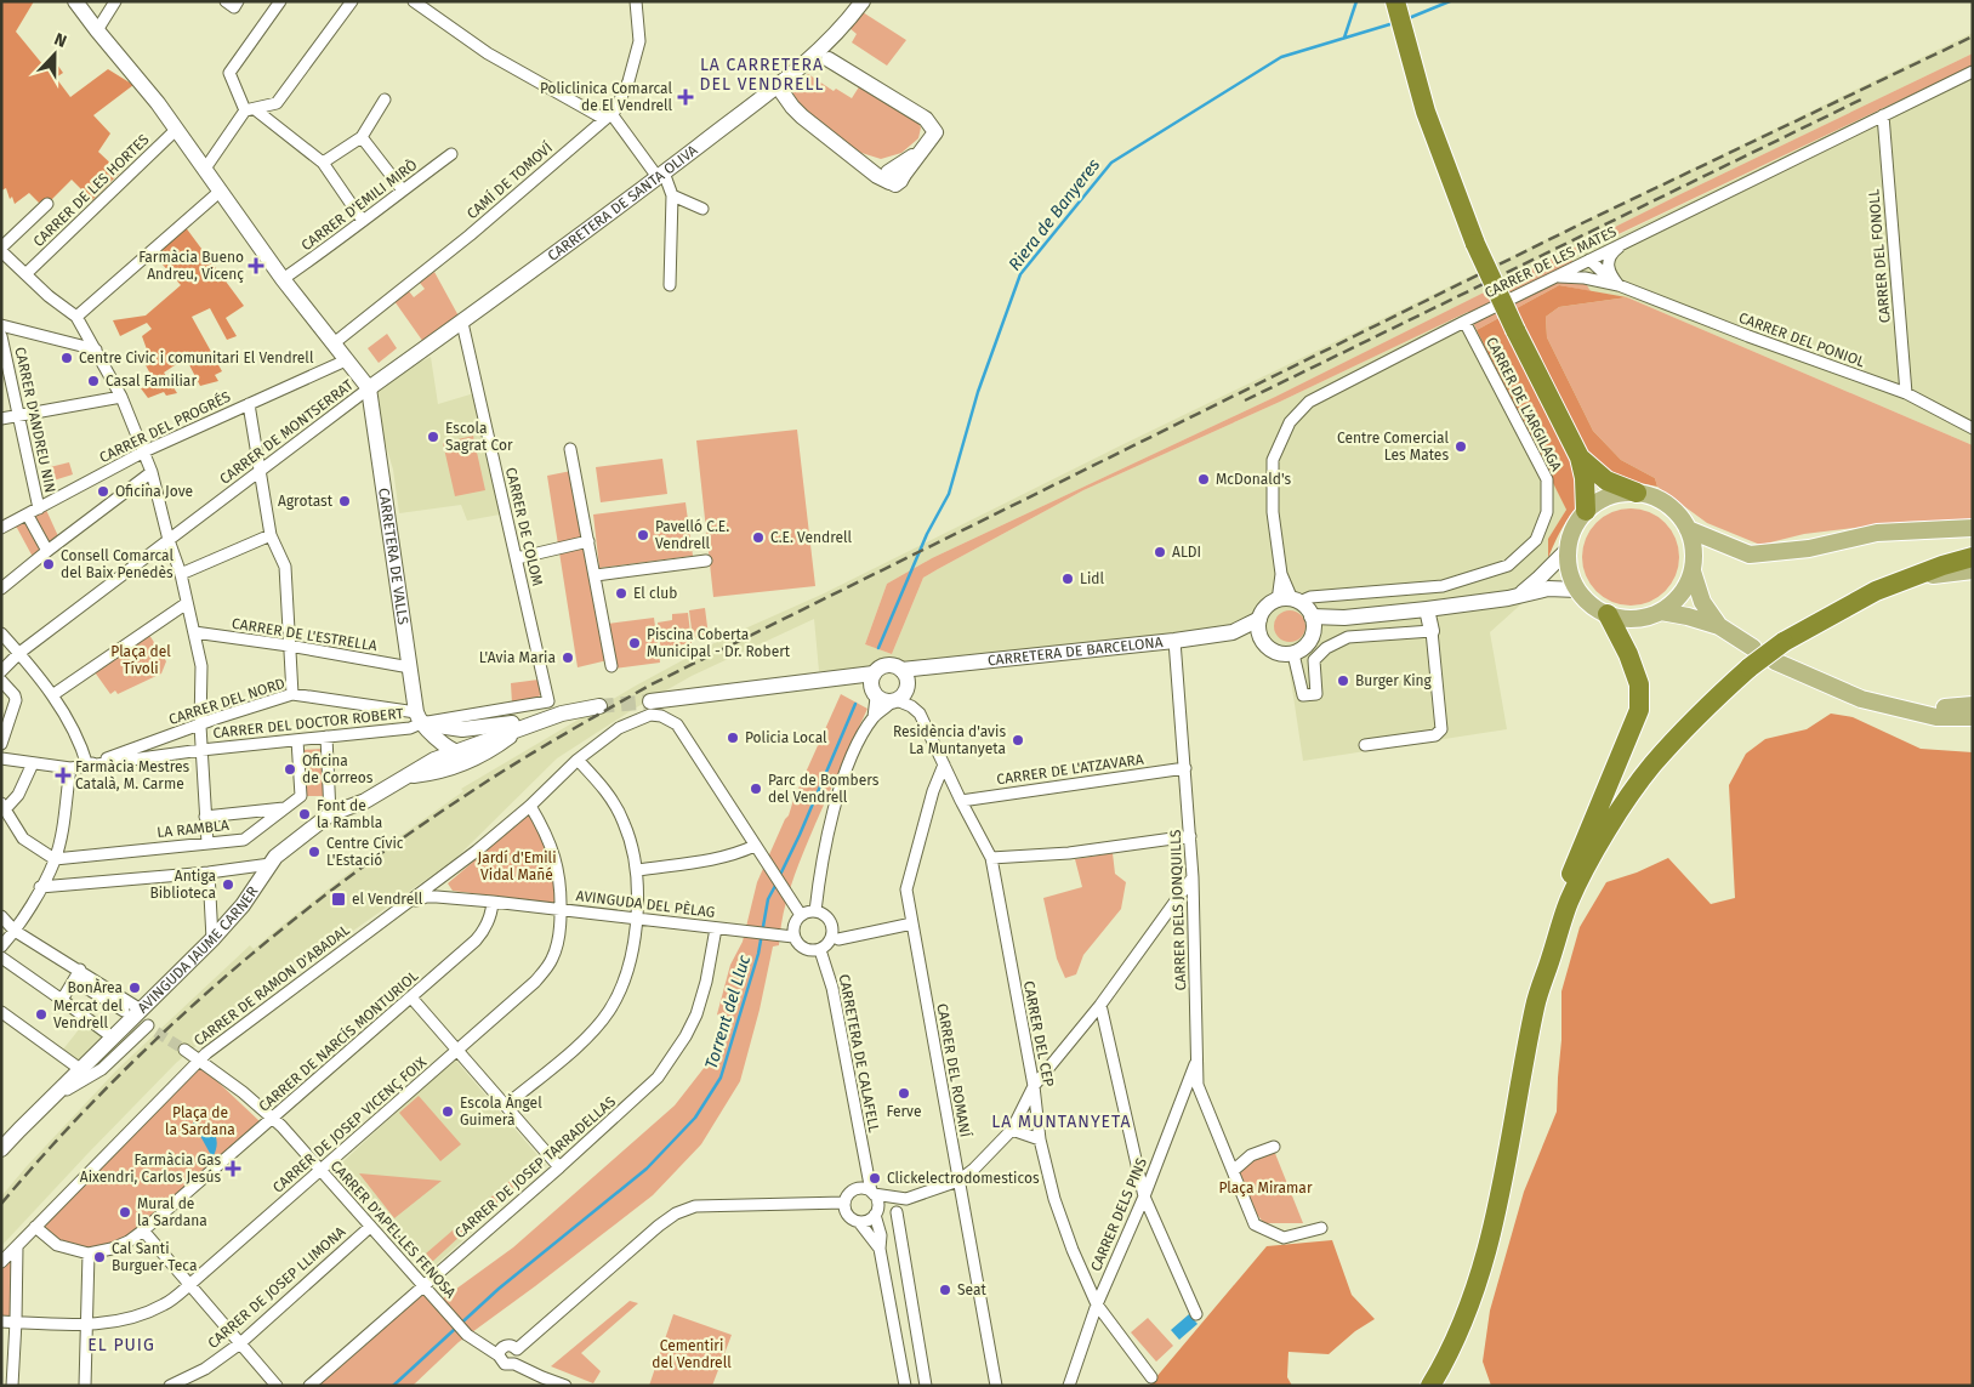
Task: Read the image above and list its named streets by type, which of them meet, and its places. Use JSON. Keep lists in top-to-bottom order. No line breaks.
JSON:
{"streets":{"street":["CAMÍ DE TOMOVÍ","CARRER DE LES HORTES","CARRETERA DE SANTA OLIVA","CARRER D'EMILI MIRÒ","CARRER DEL FONOLL","CARRER DE LES MATES","CARRER DEL PONIOL","CARRER DE L'ARGILAGA","CARRER D'ANDREU NIN","CARRER DEL PROGRÉS","CARRER DE MONTSERRAT","CARRER DE COLOM","CARRETERA DE VALLS","CARRER DE L'ESTRELLA","CARRETERA DE BARCELONA","CARRER DEL NORD","CARRER DEL DOCTOR ROBERT","CARRER DE L'ATZAVARA","LA RAMBLA","AVINGUDA DEL PÈLAG","CARRER DELS JONQUILLS","AVINGUDA JAUME CARNER","CARRER DE RAMON D'ABADAL","CARRER DEL CEP","CARRER DE NARCÍS MONTURIOL","CARRETERA DE CALAFELL","CARRER DEL ROMANÍ","CARRER DE JOSEP VICENÇ FOIX","CARRER DE JOSEP TARRADELLAS","CARRER DELS PINS","CARRER D'APEL·LES FENOSA","CARRER DE JOSEP LLIMONA"]},"crossings":[["CARRETERA DE SANTA OLIVA","CARRER DE MONTSERRAT"],["CARRETERA DE SANTA OLIVA","CARRER DE COLOM"],["CARRETERA DE SANTA OLIVA","CARRETERA DE VALLS"],["CARRER DEL FONOLL","CARRER DE LES MATES"],["CARRER DEL FONOLL","CARRER DEL PONIOL"],["CARRER DE LES MATES","CARRER DEL PONIOL"],["CARRER DE LES MATES","CARRER DE L'ARGILAGA"],["CARRER DE LES MATES","CARRETERA DE BARCELONA"],["CARRER DE L'ARGILAGA","CARRETERA DE BARCELONA"],["CARRER D'ANDREU NIN","CARRER DEL PROGRÉS"],["CARRER DE MONTSERRAT","CARRETERA DE VALLS"],["CARRER DE COLOM","CARRER DEL DOCTOR ROBERT"],["CARRETERA DE VALLS","CARRER DE L'ESTRELLA"],["CARRETERA DE VALLS","CARRER DEL NORD"],["CARRETERA DE VALLS","CARRER DEL DOCTOR ROBERT"],["CARRETERA DE BARCELONA","CARRER DELS JONQUILLS"],["CARRETERA DE BARCELONA","CARRER DEL CEP"],["CARRER DEL NORD","CARRER DEL DOCTOR ROBERT"],["CARRER DEL DOCTOR ROBERT","LA RAMBLA"],["CARRER DE L'ATZAVARA","CARRER DELS JONQUILLS"],["CARRER DE L'ATZAVARA","CARRER DEL CEP"],["AVINGUDA DEL PÈLAG","CARRER DE RAMON D'ABADAL"],["AVINGUDA DEL PÈLAG","CARRER DE NARCÍS MONTURIOL"],["AVINGUDA DEL PÈLAG","CARRETERA DE CALAFELL"],["AVINGUDA DEL PÈLAG","CARRER DE JOSEP VICENÇ FOIX"],["AVINGUDA DEL PÈLAG","CARRER DE JOSEP TARRADELLAS"],["CARRER DELS JONQUILLS","CARRER DELS PINS"],["CARRER DE RAMON D'ABADAL","CARRER DE NARCÍS MONTURIOL"],["CARRER DE RAMON D'ABADAL","CARRER DE JOSEP VICENÇ FOIX"],["CARRER DE RAMON D'ABADAL","CARRER D'APEL·LES FENOSA"],["CARRER DEL CEP","CARRER DEL ROMANÍ"],["CARRER DEL CEP","CARRER DELS PINS"],["CARRER DE NARCÍS MONTURIOL","CARRER D'APEL·LES FENOSA"],["CARRER DE JOSEP VICENÇ FOIX","CARRER D'APEL·LES FENOSA"],["CARRER DE JOSEP TARRADELLAS","CARRER D'APEL·LES FENOSA"],["CARRER D'APEL·LES FENOSA","CARRER DE JOSEP LLIMONA"]],"districts":["LA CARRETERA DEL VENDRELL","LA MUNTANYETA","EL PUIG"],"water":["Riera de Banyeres","Torrent del Lluc"],"parks":["Plaça del Tívoli","Jardí d'Emili Vidal Mañé","Plaça de la Sardana","Plaça Miramar","Cementiri del Vendrell"],"places":{"health":["Policlinica Comarcal de El Vendrell","Farmàcia Bueno Andreu, Vicenç","Farmàcia Mestres Català, M. Carme","Farmàcia Gas Aixendri, Carlos Jesús"],"other":["Centre Civic i comunitari El Vendrell","Casal Familiar","Escola Sagrat Cor","Centre Comercial Les Mates","McDonald's","Oficina Jove","Agrotast","Pavelló C.E. Vendrell","C.E. Vendrell","ALDI","Consell Comarcal del Baix Penedès","Lidl","El club","Piscina Coberta Municipal - Dr. Robert","L'Avia Maria","Burger King","Policia Local","Residència d'avis La Muntanyeta","Oficina de Correos","Parc de Bombers del Vendrell","Font de la Rambla","Centre Cívic L'Estació","Antiga Biblioteca","BonÀrea","Mercat del Vendrell","Ferve","Escola Àngel Guimerà","Clickelectrodomesticos","Mural de la Sardana","Cal Santi Burguer Teca","Seat"],"transit":["el Vendrell"]},"north":"top"}
